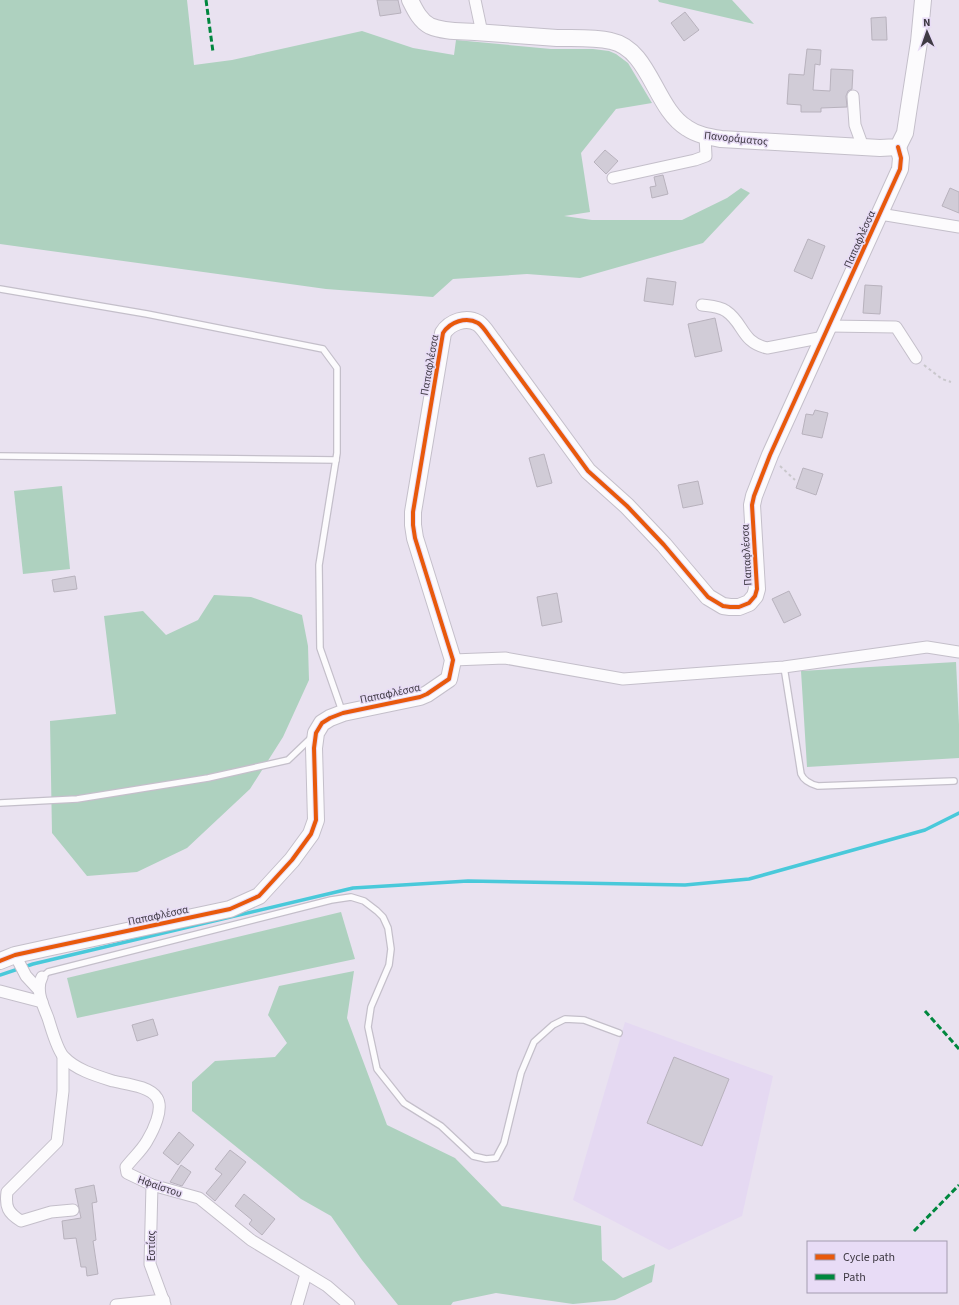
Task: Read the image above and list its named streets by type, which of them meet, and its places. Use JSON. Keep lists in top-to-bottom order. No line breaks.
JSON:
{"streets":{"street":["Πανοράματος","Παπαφλέσσα","Ηφαίστου","Εστίας"]},"crossings":[["Πανοράματος","Παπαφλέσσα"],["Ηφαίστου","Εστίας"]],"legend":["Cycle path","Path"],"north":"top"}
